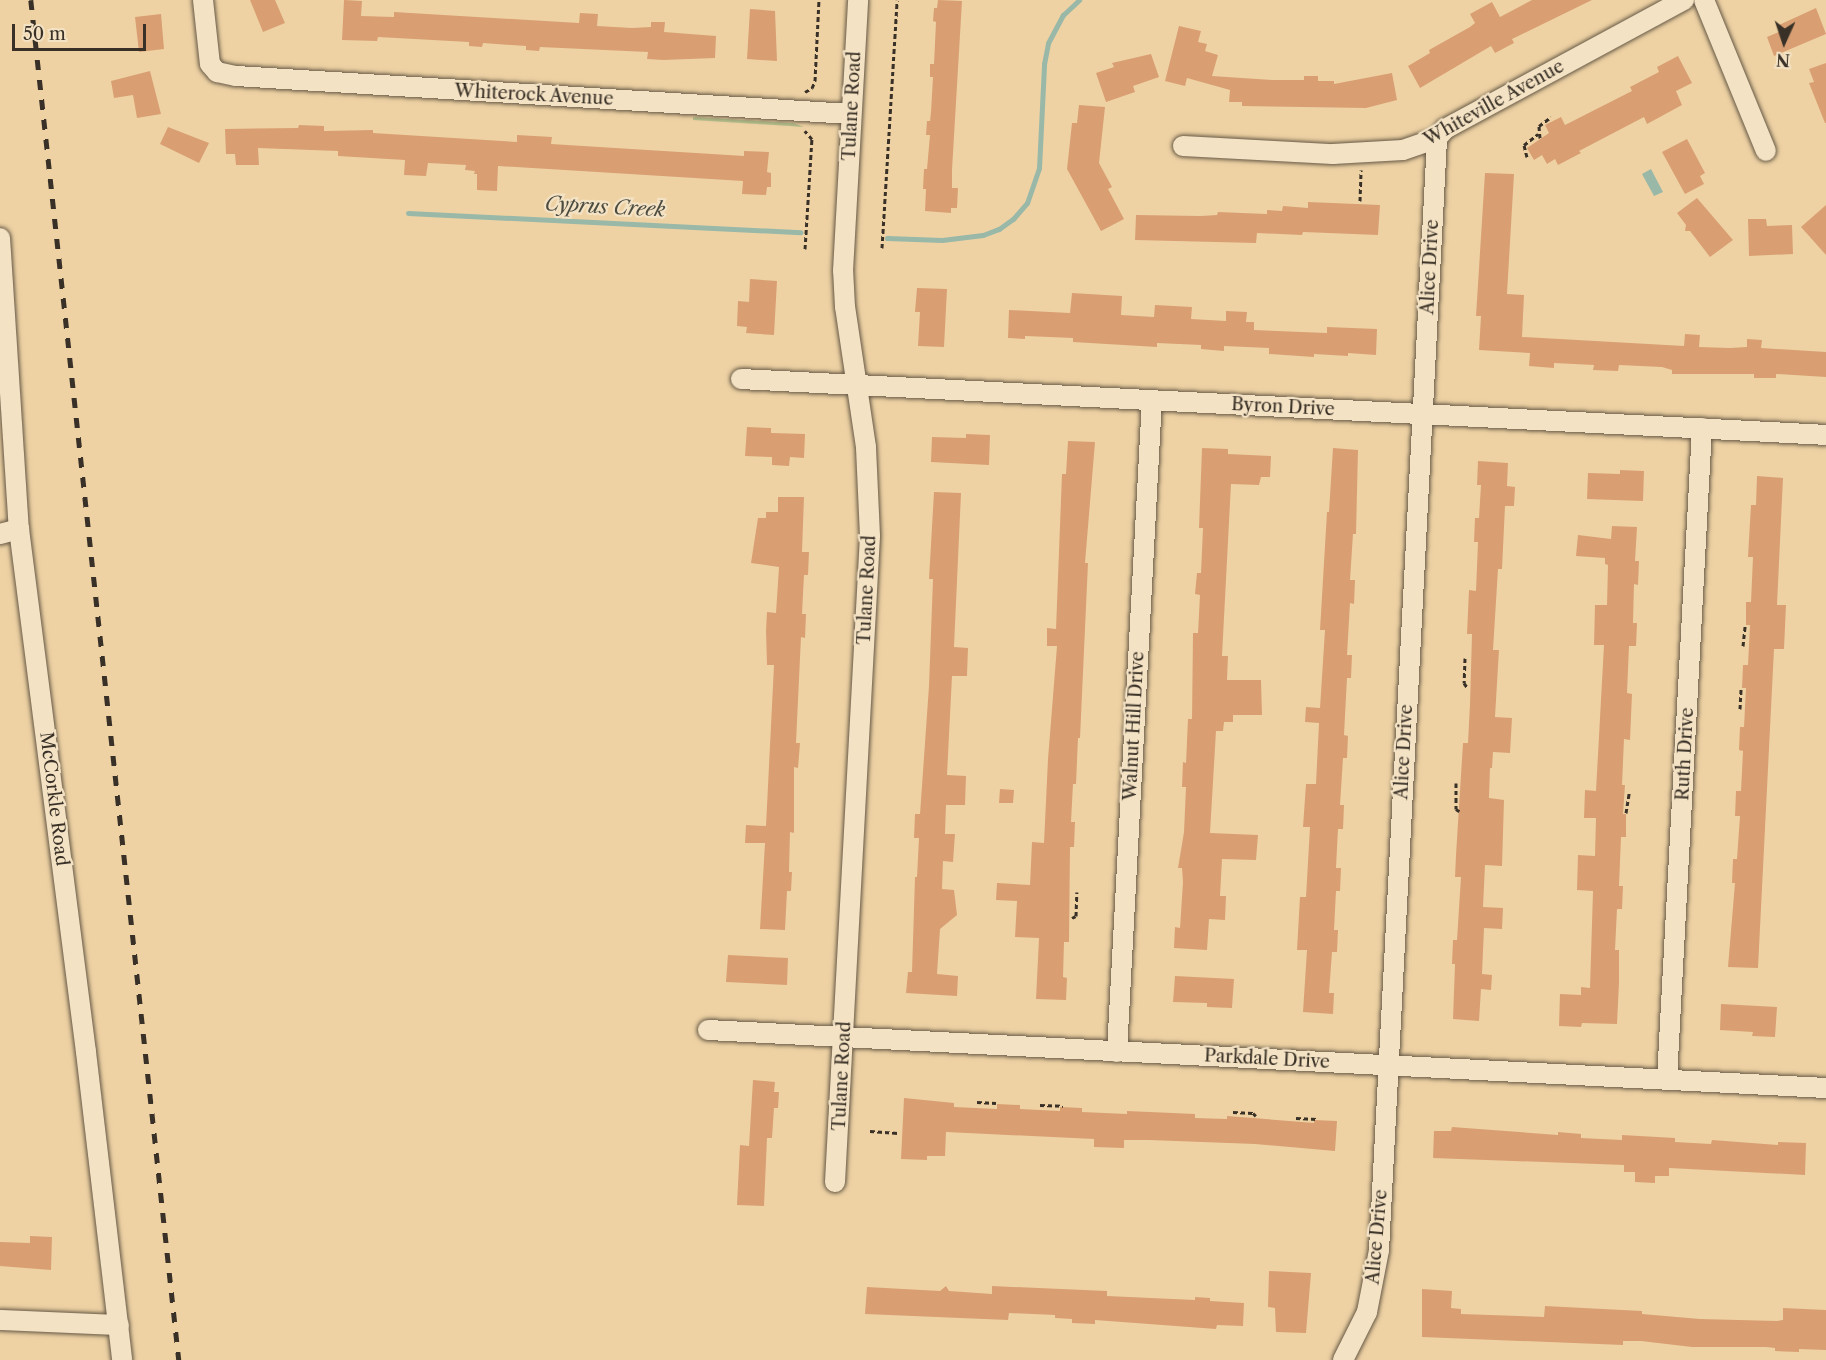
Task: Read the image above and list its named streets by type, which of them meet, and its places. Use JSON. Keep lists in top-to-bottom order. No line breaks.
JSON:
{"streets":{"street":["Whiterock Avenue","Whiteville Avenue","Tulane Road","Alice Drive","Byron Drive","Walnut Hill Drive","Ruth Drive","McCorkle Road","Parkdale Drive"]},"crossings":[["Whiterock Avenue","Tulane Road"],["Whiteville Avenue","Alice Drive"],["Tulane Road","Byron Drive"],["Tulane Road","Parkdale Drive"],["Alice Drive","Byron Drive"],["Alice Drive","Parkdale Drive"],["Byron Drive","Walnut Hill Drive"],["Byron Drive","Ruth Drive"],["Walnut Hill Drive","Parkdale Drive"],["Ruth Drive","Parkdale Drive"]],"water":["Cyprus Creek"],"scale_bar":"50 m","north":"bottom"}
